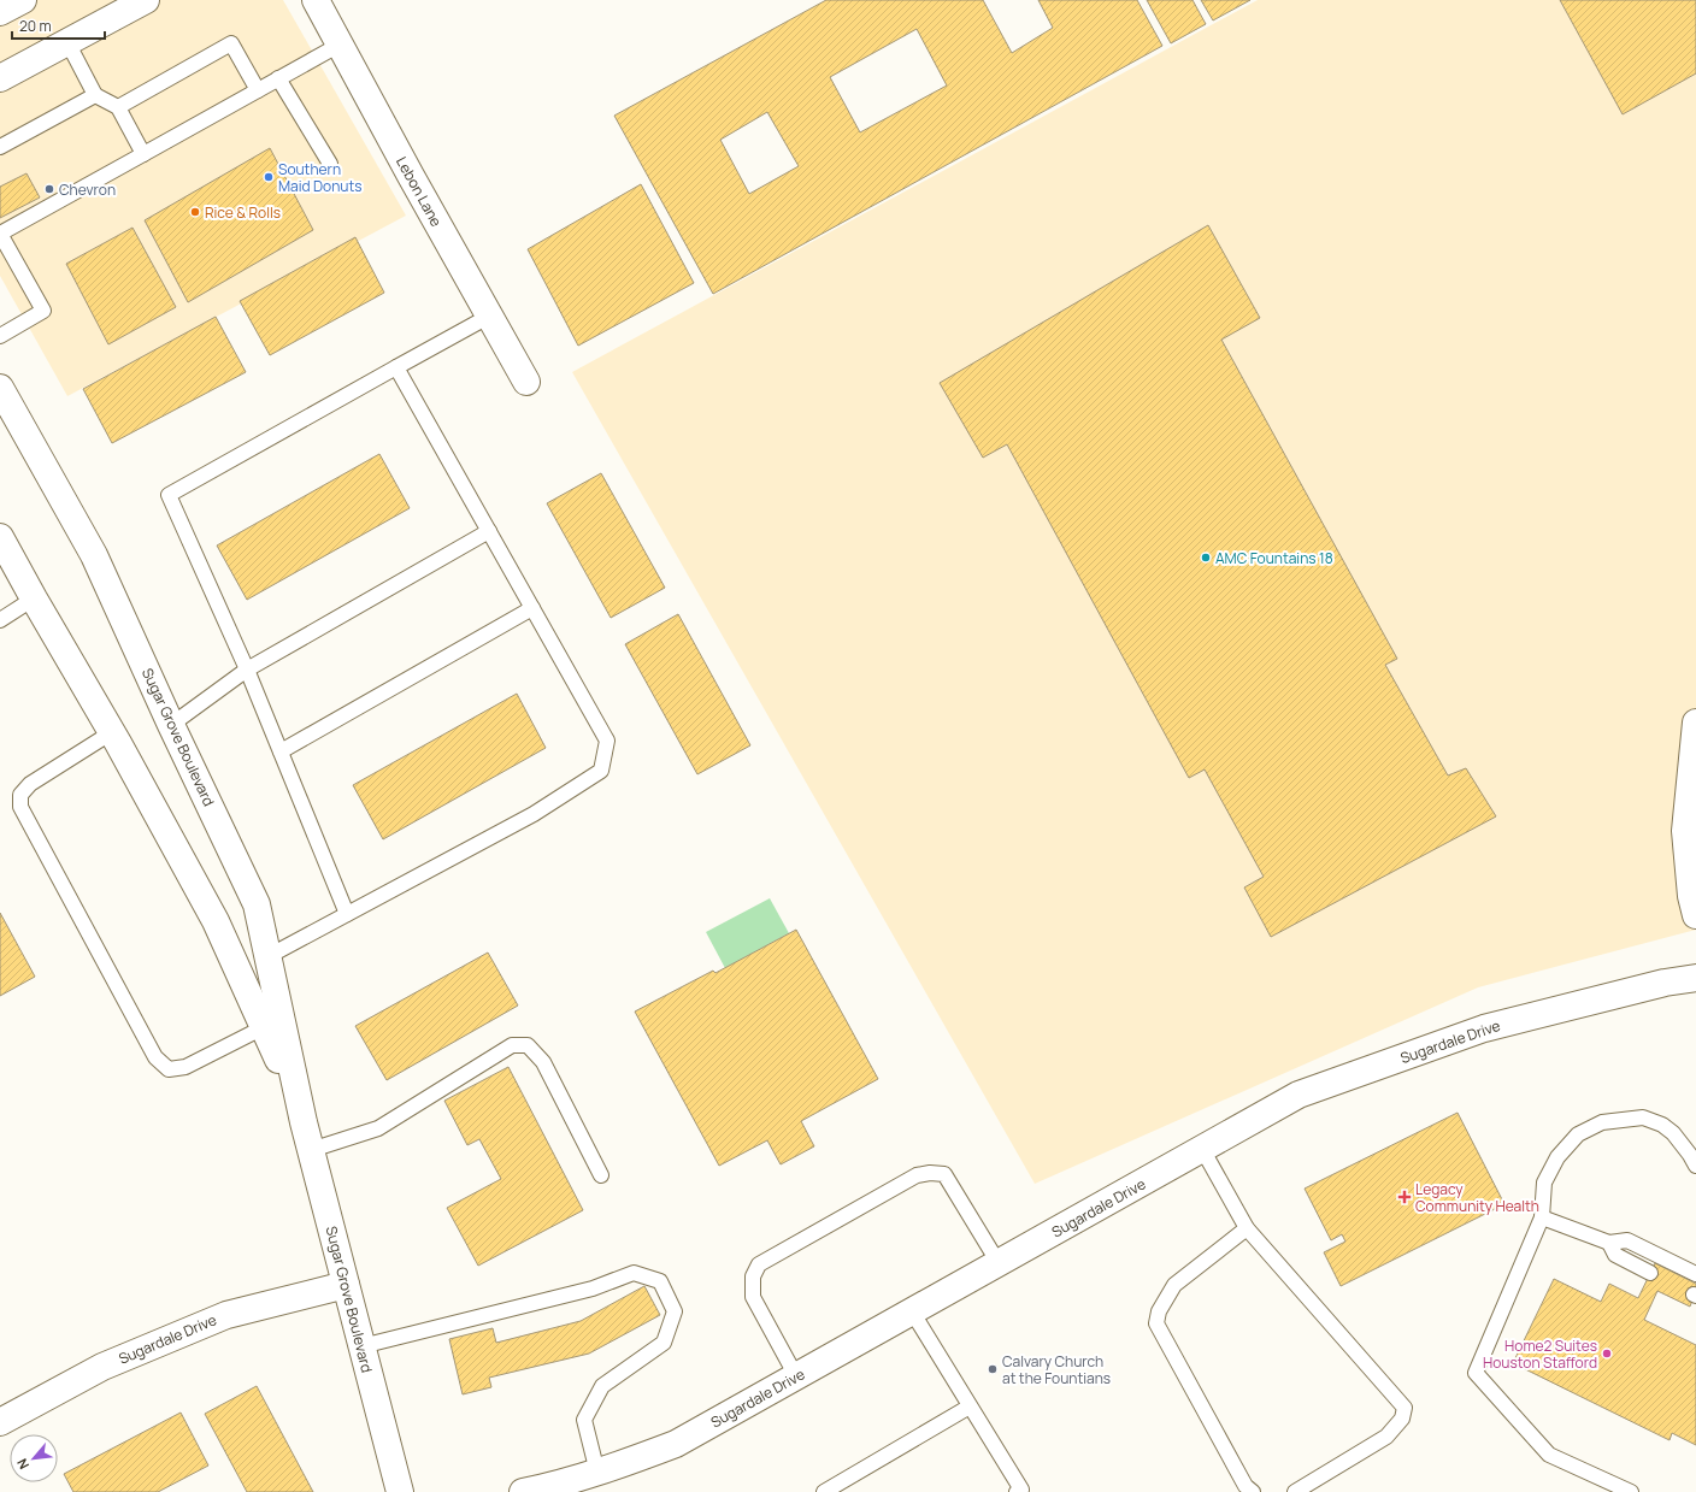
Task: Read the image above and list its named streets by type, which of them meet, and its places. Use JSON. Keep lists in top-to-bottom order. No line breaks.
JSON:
{"streets":{"street":["Lebon Lane","Sugar Grove Boulevard","Sugardale Drive"]},"crossings":[["Sugar Grove Boulevard","Sugardale Drive"]],"places":{"other":["Southern Maid Donuts","Chevron","Rice & Rolls","AMC Fountains 18","Home2 Suites Houston Stafford","Calvary Church at the Fountians"],"health":["Legacy Community Health"]},"scale_bar":"20 m","north":"bottom left"}
